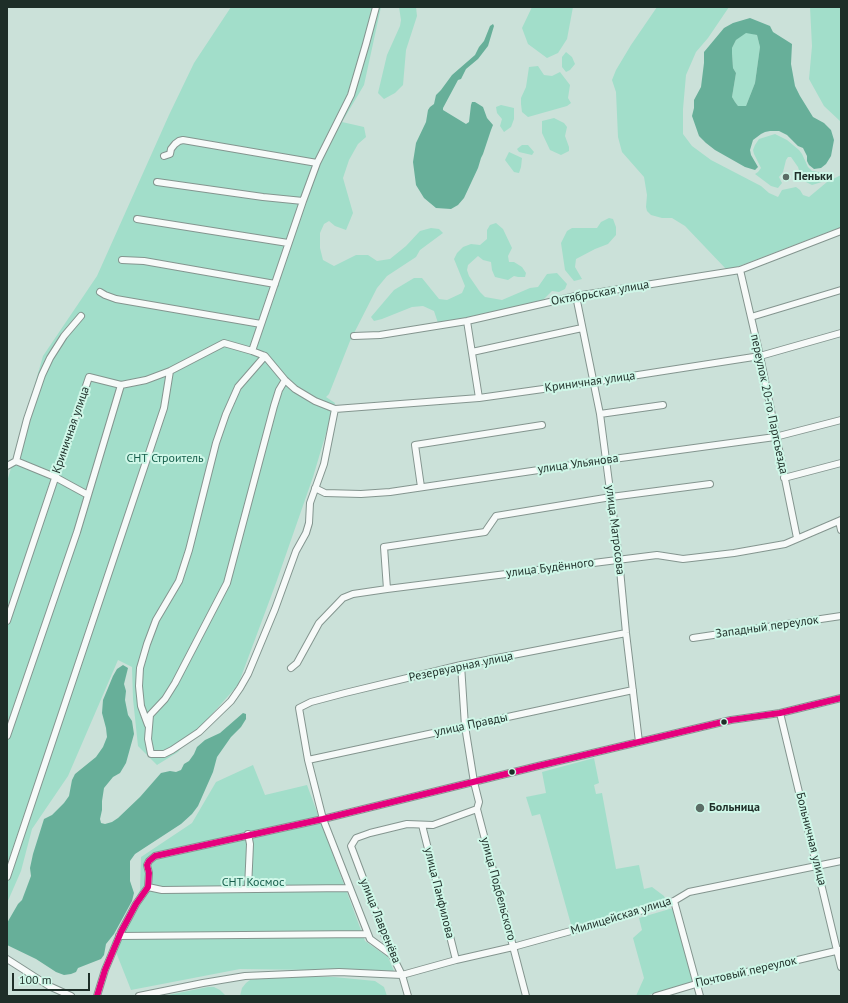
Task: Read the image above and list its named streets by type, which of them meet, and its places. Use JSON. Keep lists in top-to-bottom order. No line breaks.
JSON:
{"streets":{"street":["Октябрьская улица","Криничная улица","переулок 20-го Партсъезда","улица Ульянова","улица Матросова","улица Будённого","Западный переулок","Резервуарная улица","улица Правды","Больничная улица","улица Подбельского","улица Панфилова","Милицейская улица","улица Лавренёва","Почтовый переулок"]},"crossings":[["Октябрьская улица","переулок 20-го Партсъезда"],["Октябрьская улица","улица Матросова"],["Криничная улица","переулок 20-го Партсъезда"],["Криничная улица","улица Матросова"],["переулок 20-го Партсъезда","улица Ульянова"],["переулок 20-го Партсъезда","улица Будённого"],["улица Ульянова","улица Матросова"],["улица Матросова","улица Будённого"],["улица Матросова","Резервуарная улица"],["улица Матросова","улица Правды"],["Резервуарная улица","улица Правды"],["Резервуарная улица","улица Подбельского"],["улица Правды","улица Подбельского"],["Больничная улица","Милицейская улица"],["Больничная улица","Почтовый переулок"],["улица Подбельского","Милицейская улица"],["улица Панфилова","Милицейская улица"],["улица Панфилова","улица Лавренёва"],["Милицейская улица","улица Лавренёва"]],"parks":["СНТ Строитель","СНТ Космос"],"places":["Пеньки","Больница"],"scale_bar":"100 m"}
